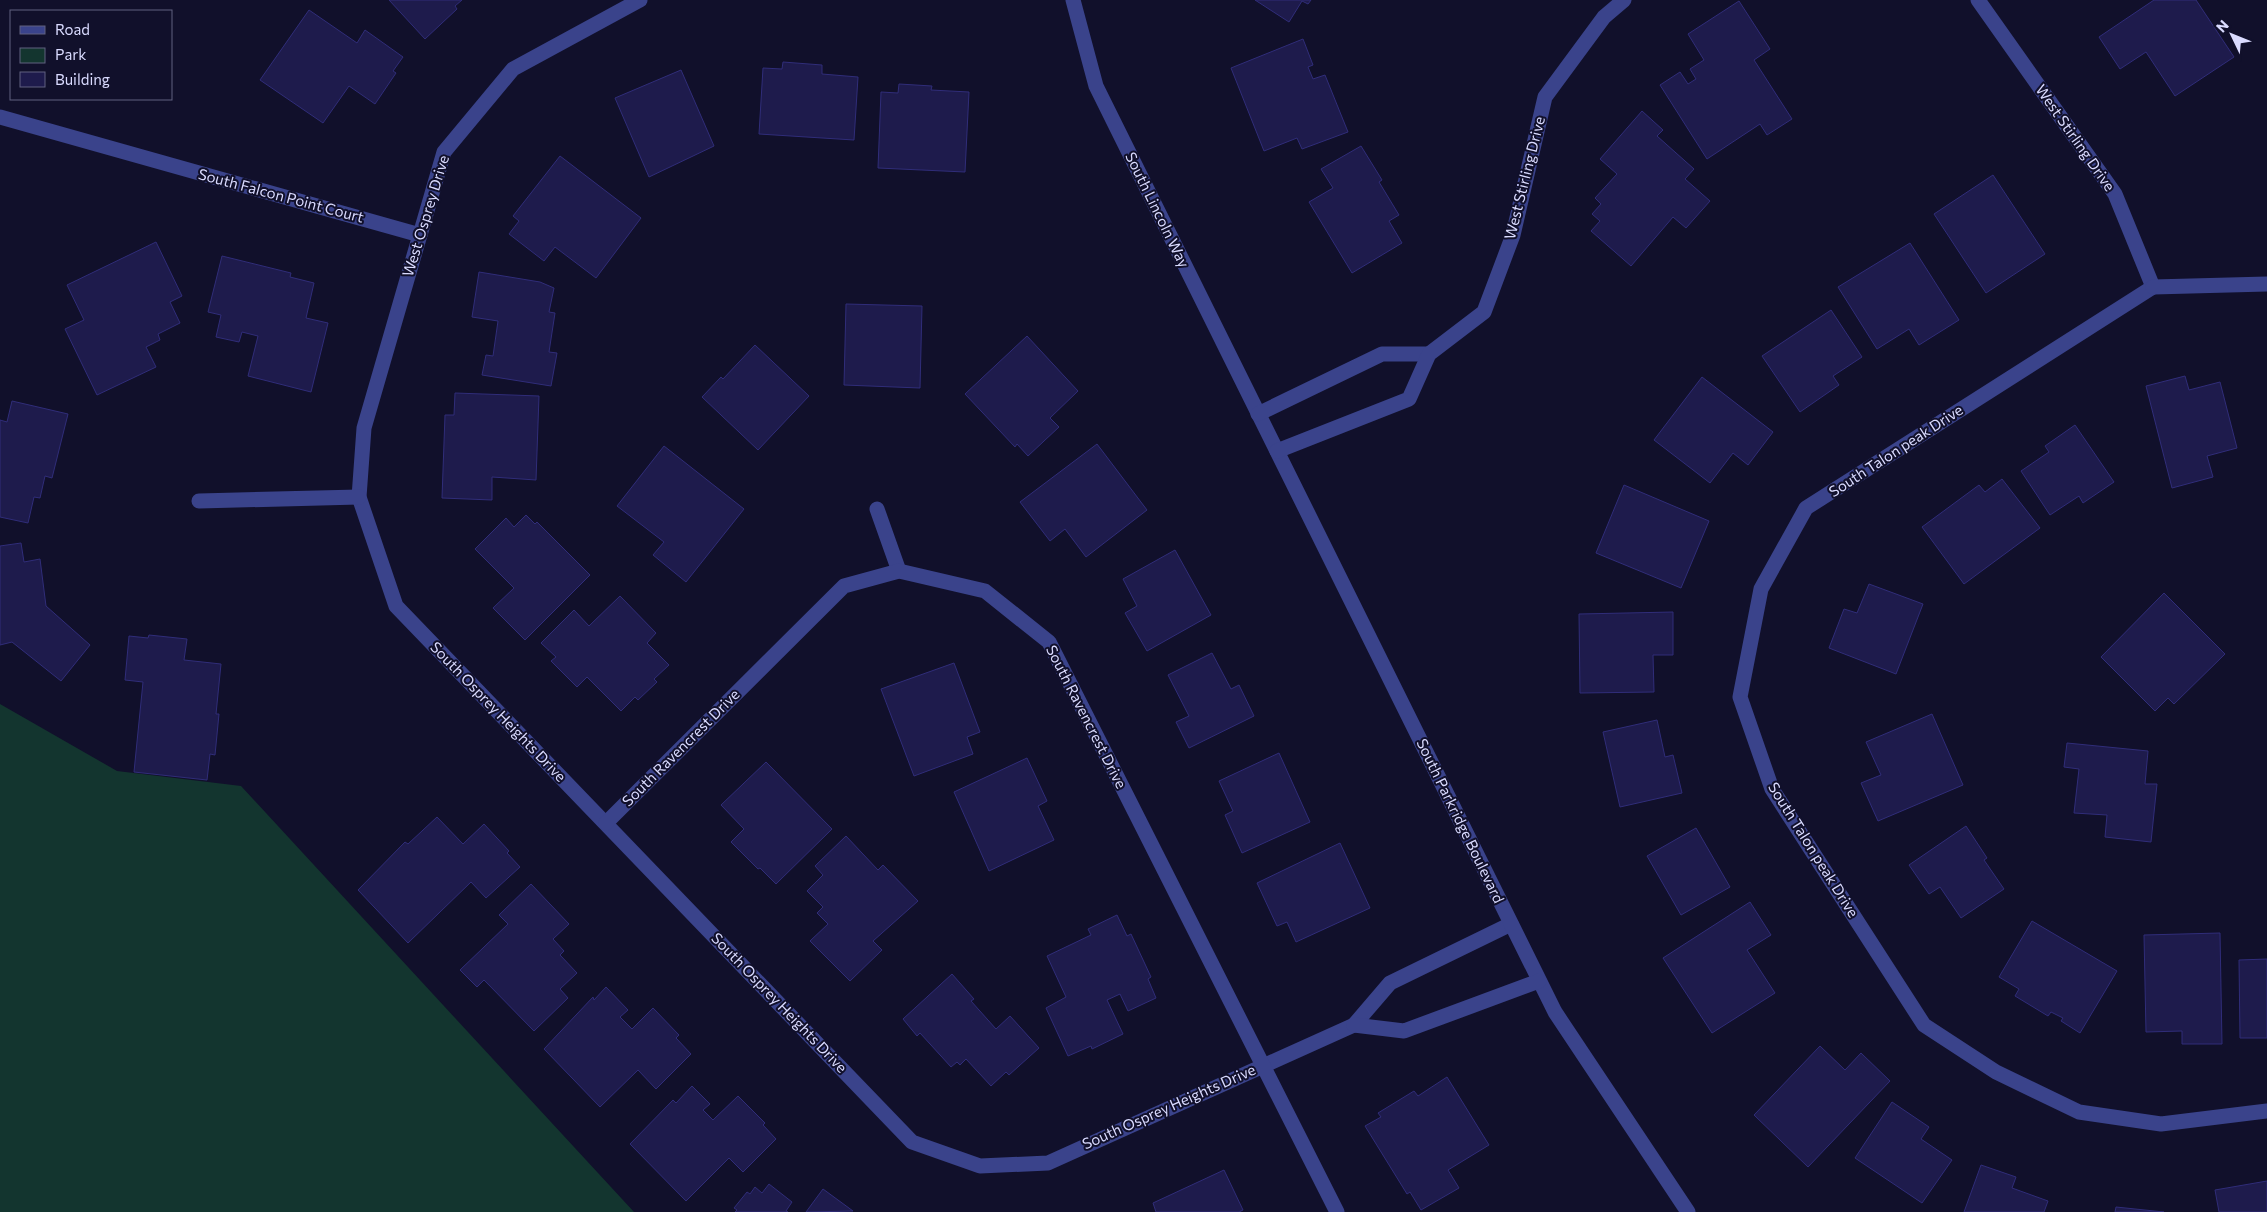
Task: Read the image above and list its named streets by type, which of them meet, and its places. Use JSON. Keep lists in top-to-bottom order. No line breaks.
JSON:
{"streets":{"street":["West Stirling Drive","South Falcon Point Court","South Lincoln Way","West Osprey Drive","South Talon peak Drive","South Osprey Heights Drive","South Ravencrest Drive","South Parkridge Boulevard"]},"crossings":[["West Stirling Drive","South Talon peak Drive"],["South Falcon Point Court","West Osprey Drive"],["South Lincoln Way","South Parkridge Boulevard"],["West Osprey Drive","South Osprey Heights Drive"],["South Osprey Heights Drive","South Ravencrest Drive"],["South Osprey Heights Drive","South Parkridge Boulevard"]],"legend":["Road","Park","Building"],"north":"top left"}
